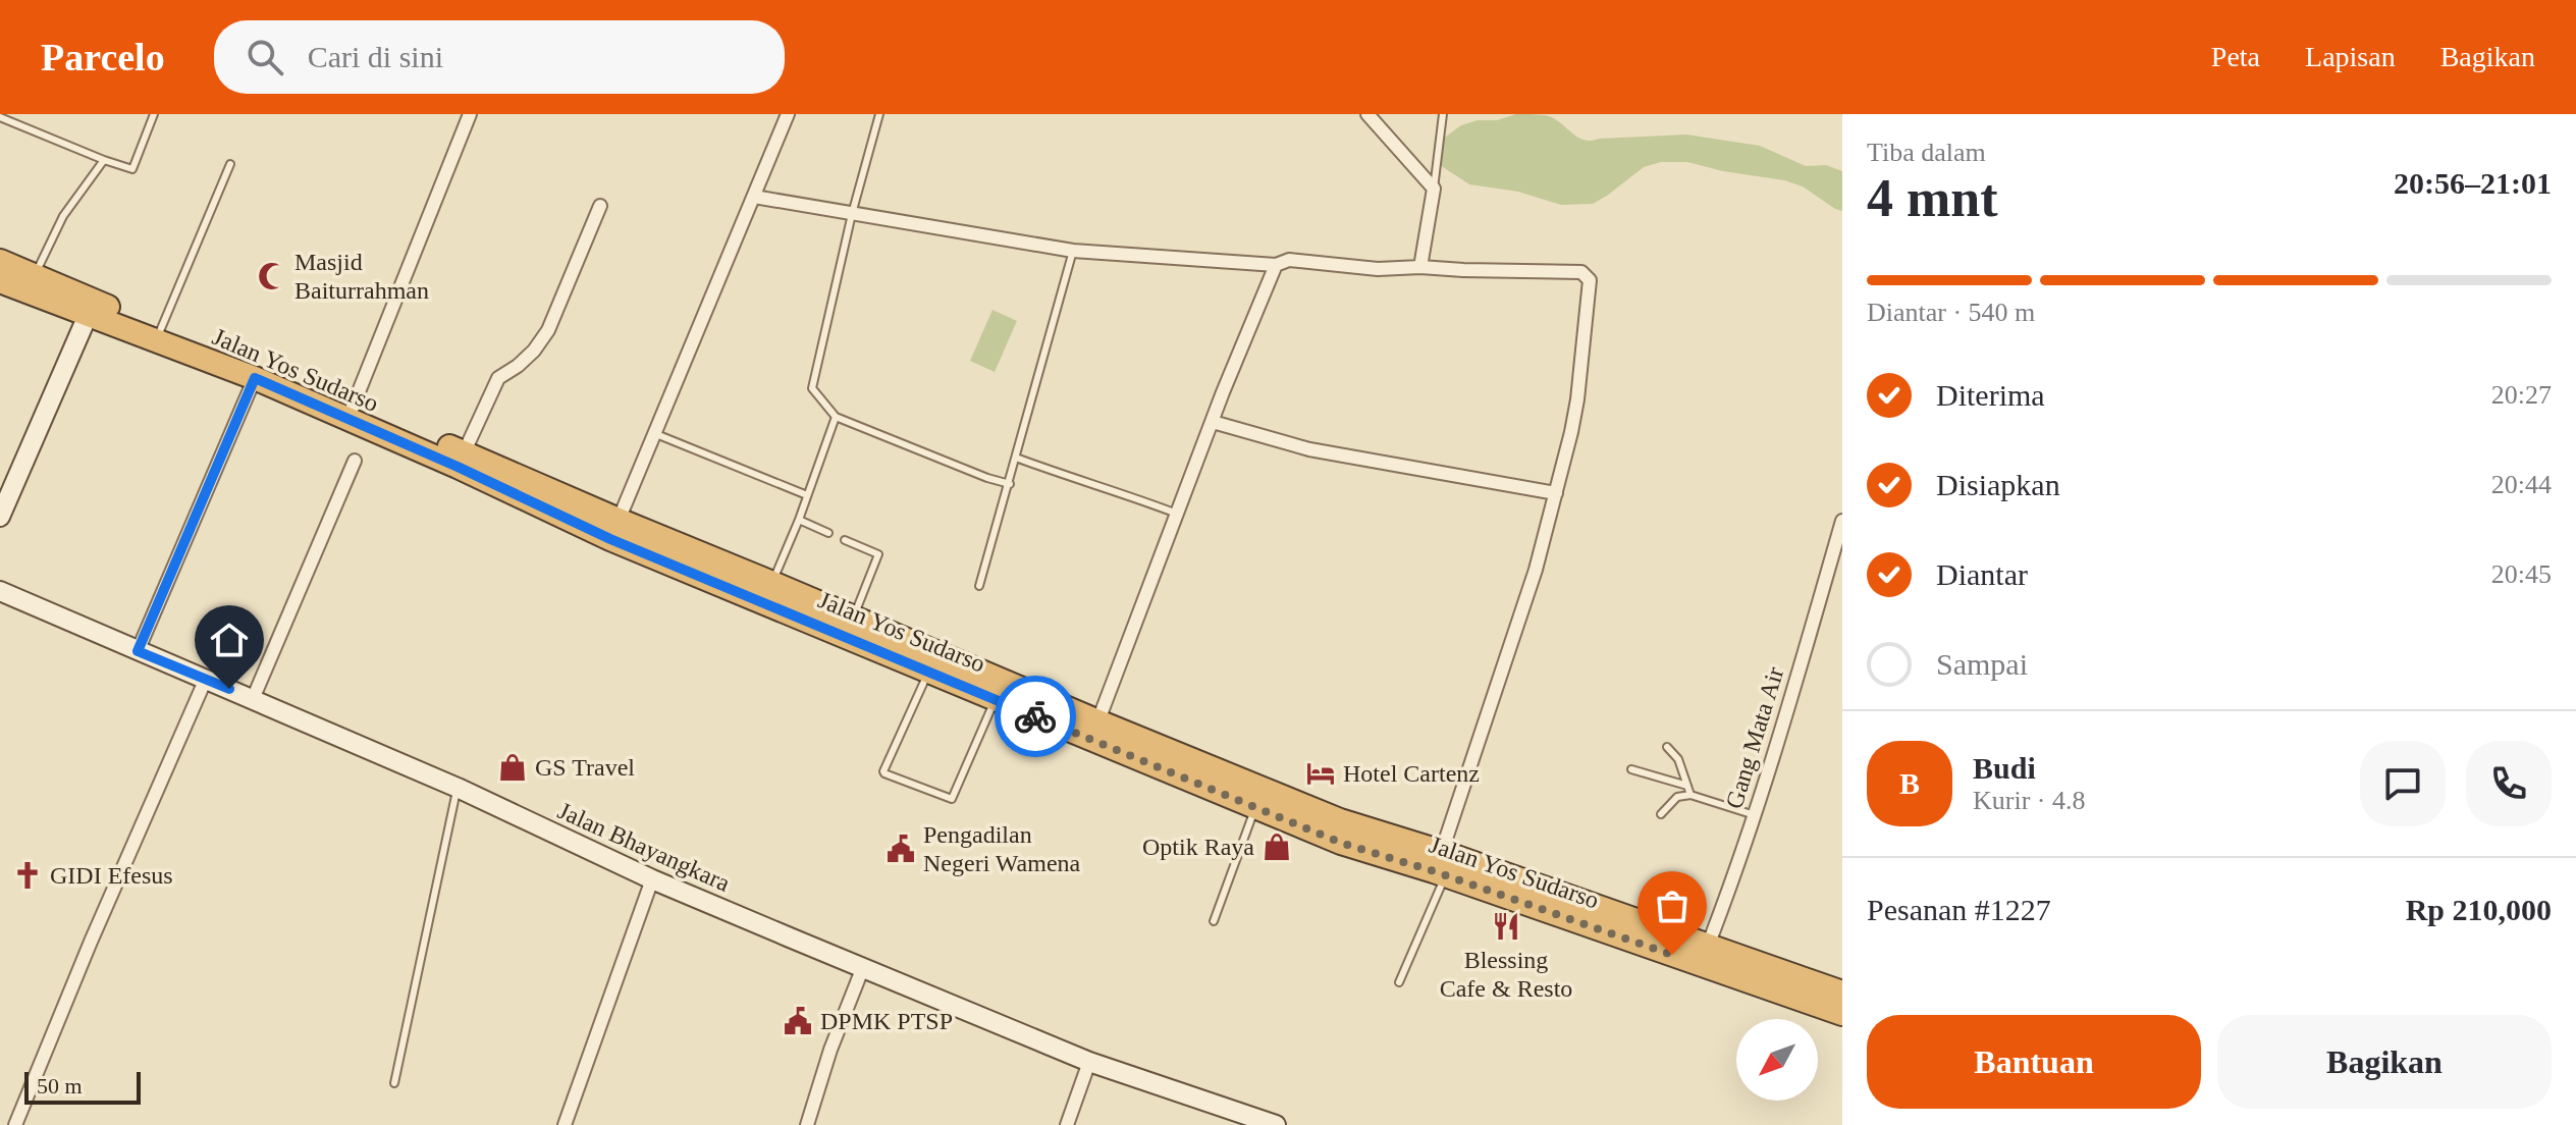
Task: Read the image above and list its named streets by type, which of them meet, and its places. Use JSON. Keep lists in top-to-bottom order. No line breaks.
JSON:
{"streets":{"highway":["Jalan Yos Sudarso"],"main road":["Jalan Bhayangkara"],"street":["Gang Mata Air"]},"crossings":[["Jalan Yos Sudarso","Gang Mata Air"]],"places":{"mosque":["Masjid Baiturrahman"],"shop":["GS Travel","Optik Raya"],"hotel":["Hotel Cartenz"],"public building":["Pengadilan Negeri Wamena","DPMK PTSP"],"church":["GIDI Efesus"],"restaurant":["Blessing Cafe & Resto"]},"scale_bar":"50 m","north":"bottom left","page":{"header":"Parcelo","search":"Cari di sini","nav":["Peta","Lapisan","Bagikan"],"heading":["4 mnt","Tiba dalam","20:56–21:01"],"panel":["Budi","Kurir · 4.8","Pesanan #1227","Rp 210,000"],"bar":"Diantar · 540 m","list":[["Diterima","20:27"],["Disiapkan","20:44"],["Diantar","20:45"],"Sampai"],"round":"B","buttons":["Bantuan","Bagikan"],"scale":"50 m"}}
